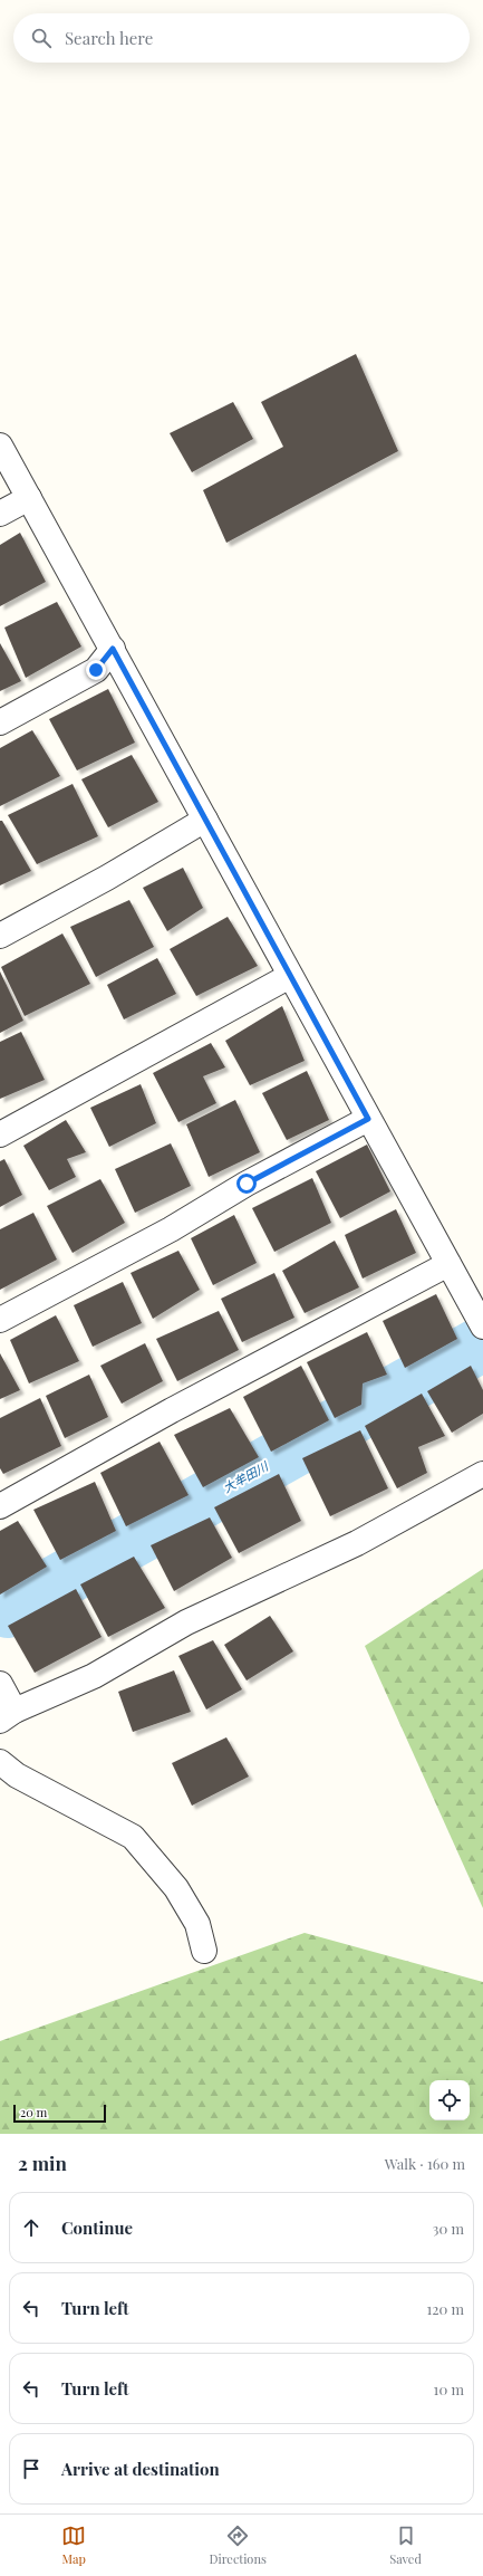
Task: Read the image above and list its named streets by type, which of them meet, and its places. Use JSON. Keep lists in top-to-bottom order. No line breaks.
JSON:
{"water":["大牟田川"],"scale_bar":"20 m","page":{"search":"Search here","scale":"20 m","heading":["2 min","Walk · 160 m"],"list":[["Continue","30 m"],["Turn left","120 m"],["Turn left","10 m"],"Arrive at destination"],"nav":["Map","Directions","Saved"]}}
